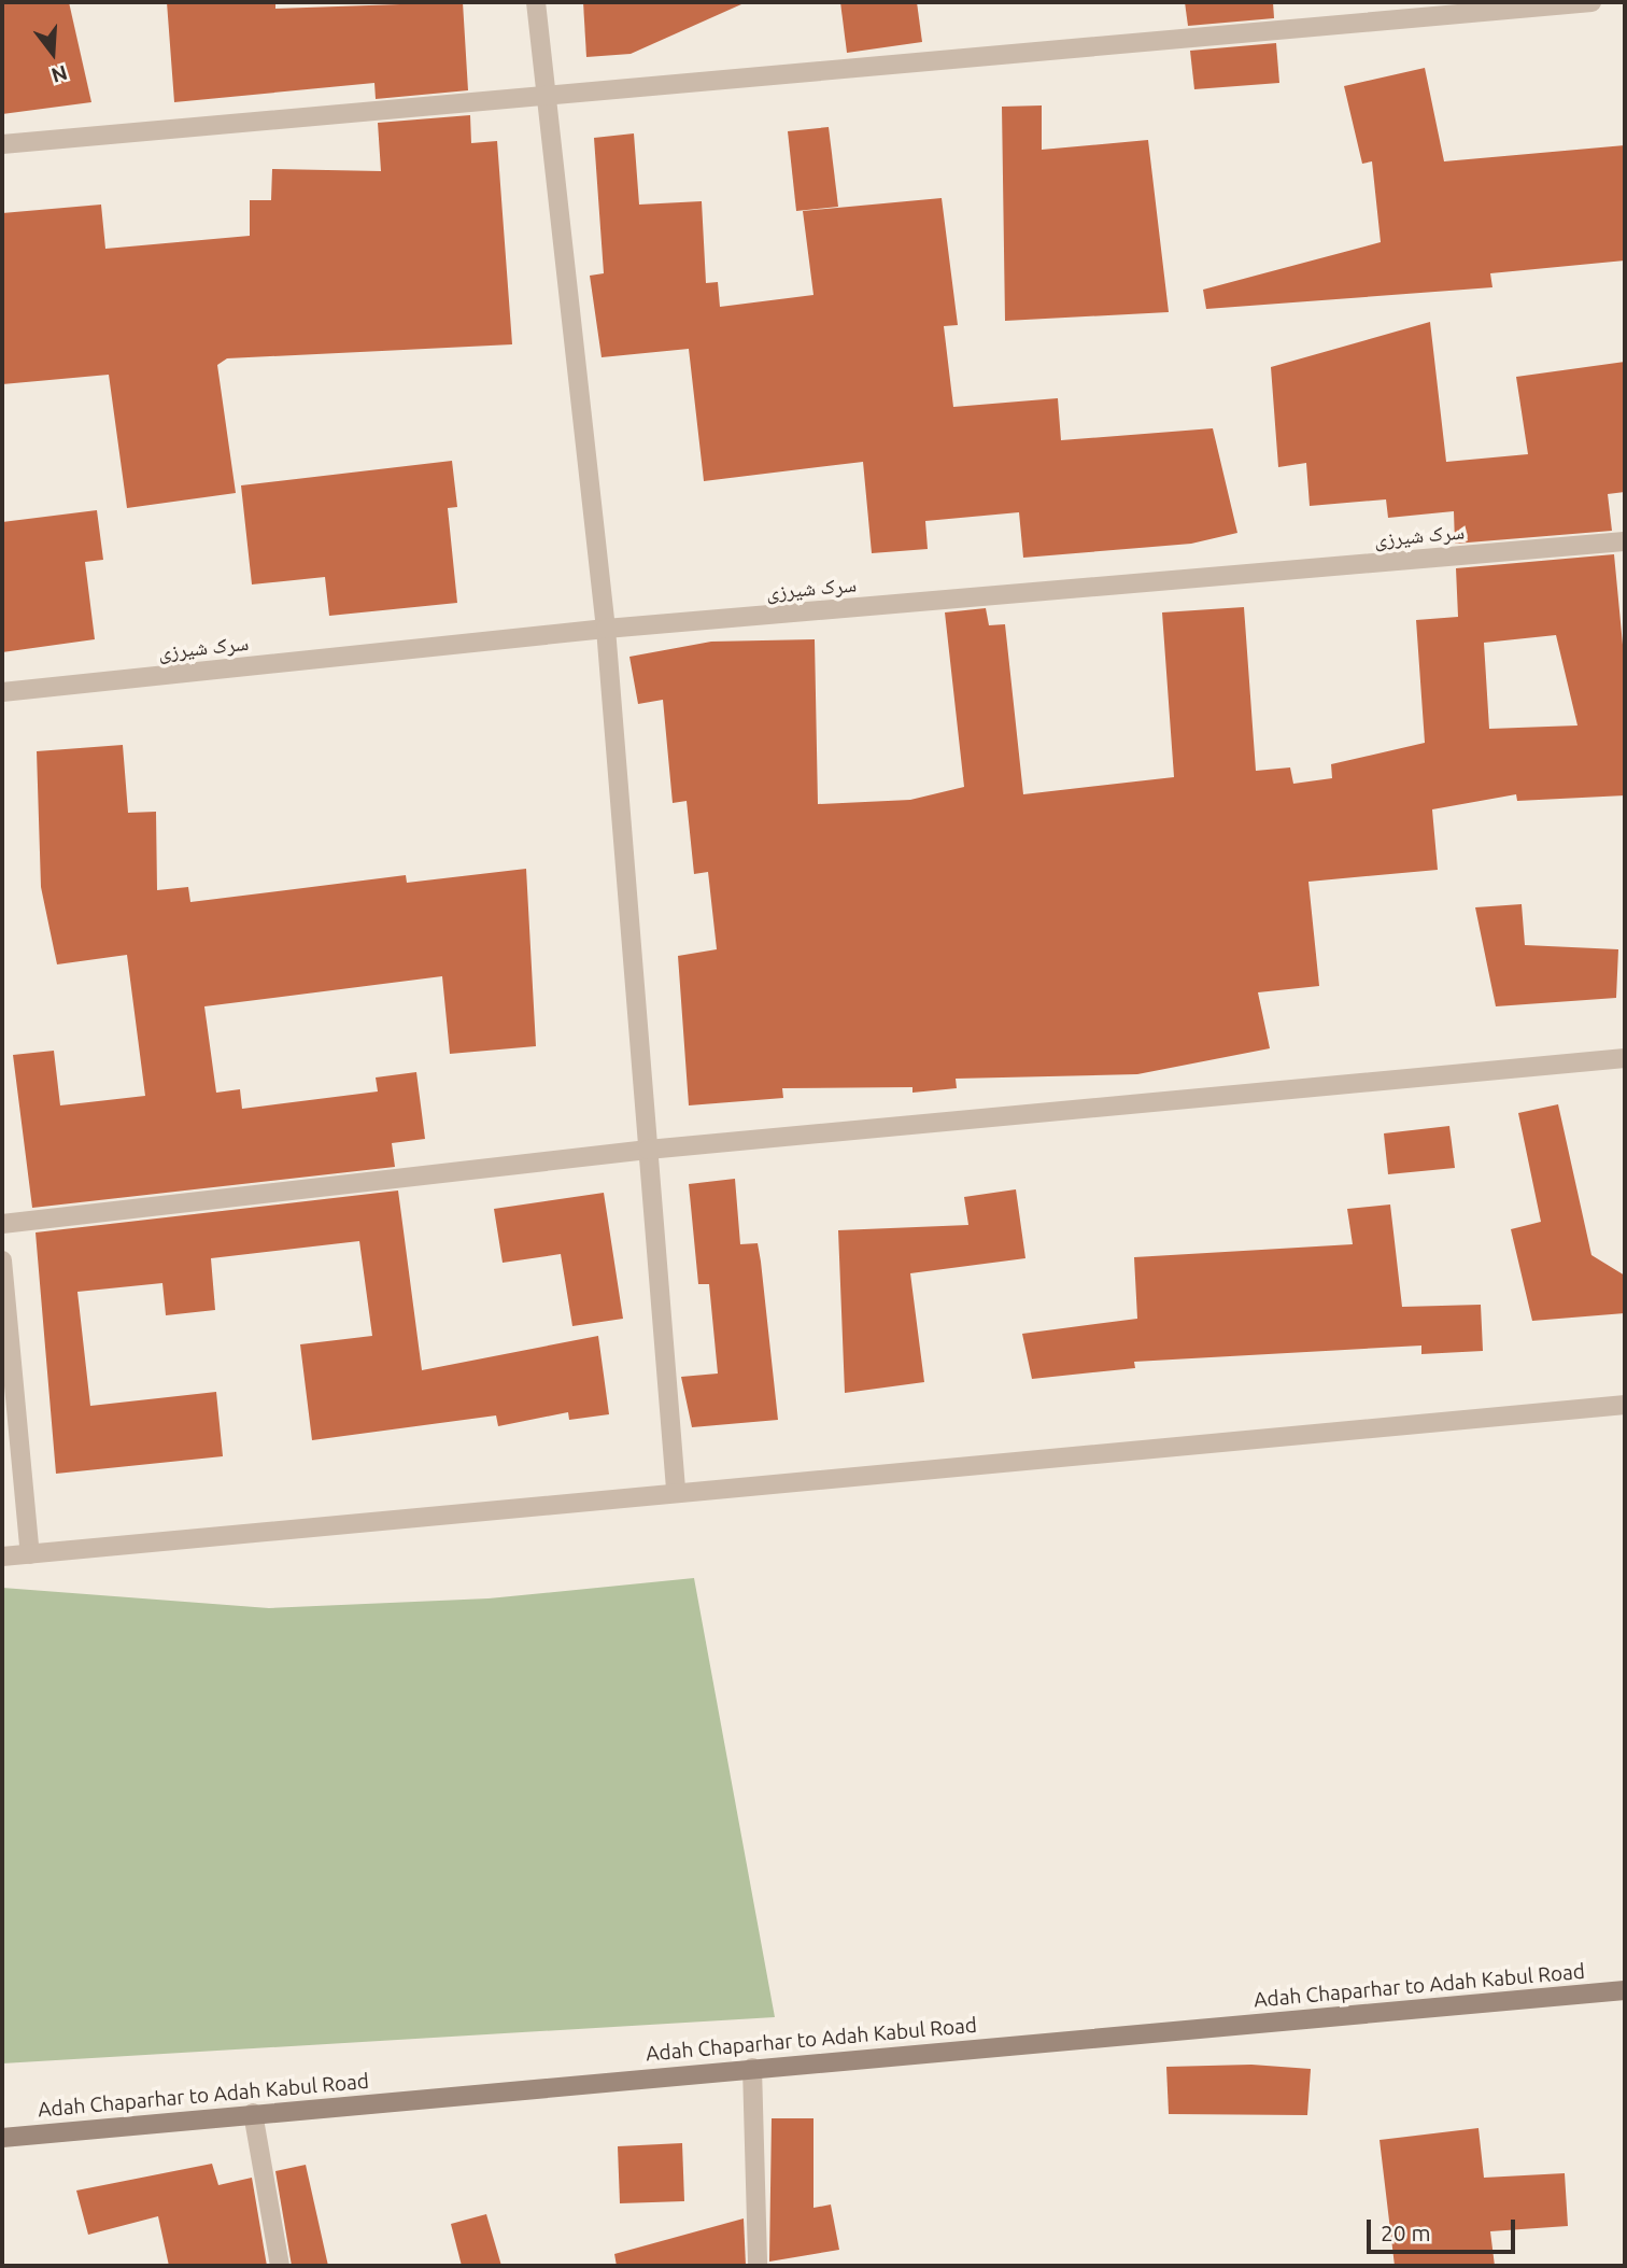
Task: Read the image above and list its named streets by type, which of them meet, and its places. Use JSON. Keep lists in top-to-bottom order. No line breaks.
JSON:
{"streets":{"main road":["Adah Chaparhar to Adah Kabul Road"],"street":["سرک شیرزی"]},"scale_bar":"20 m","north":"bottom"}
